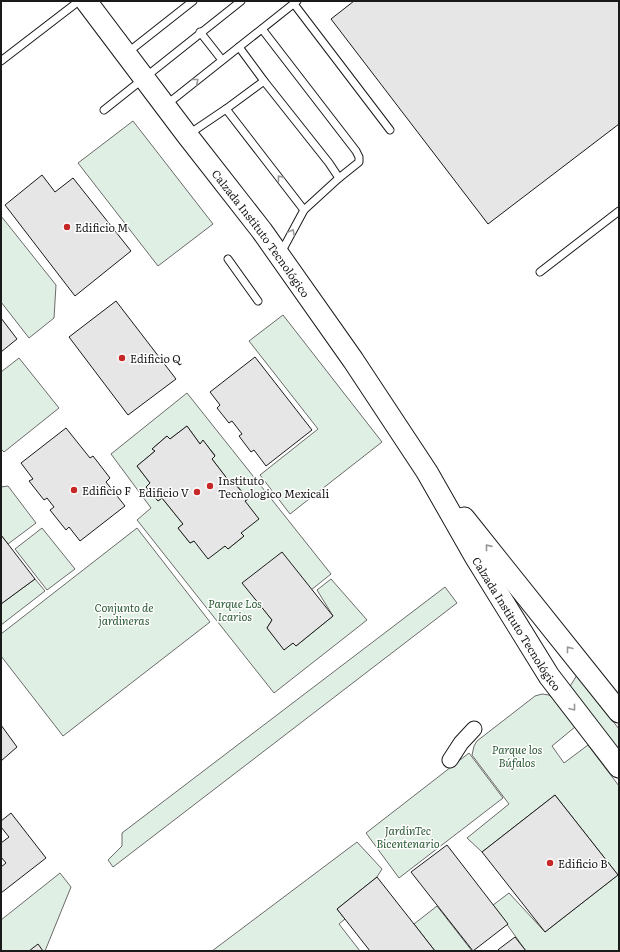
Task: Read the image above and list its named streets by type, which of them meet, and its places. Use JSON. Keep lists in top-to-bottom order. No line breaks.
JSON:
{"streets":{"street":["Calzada Instituto Tecnológico"]},"parks":["Parque Los Icarios","Conjunto de jardineras","Parque los Búfalos","JardínTec Bicentenario"],"places":["Edificio M","Edificio Q","Instituto Tecnologico Mexicali","Edificio F","Edificio V","Edificio B"]}
